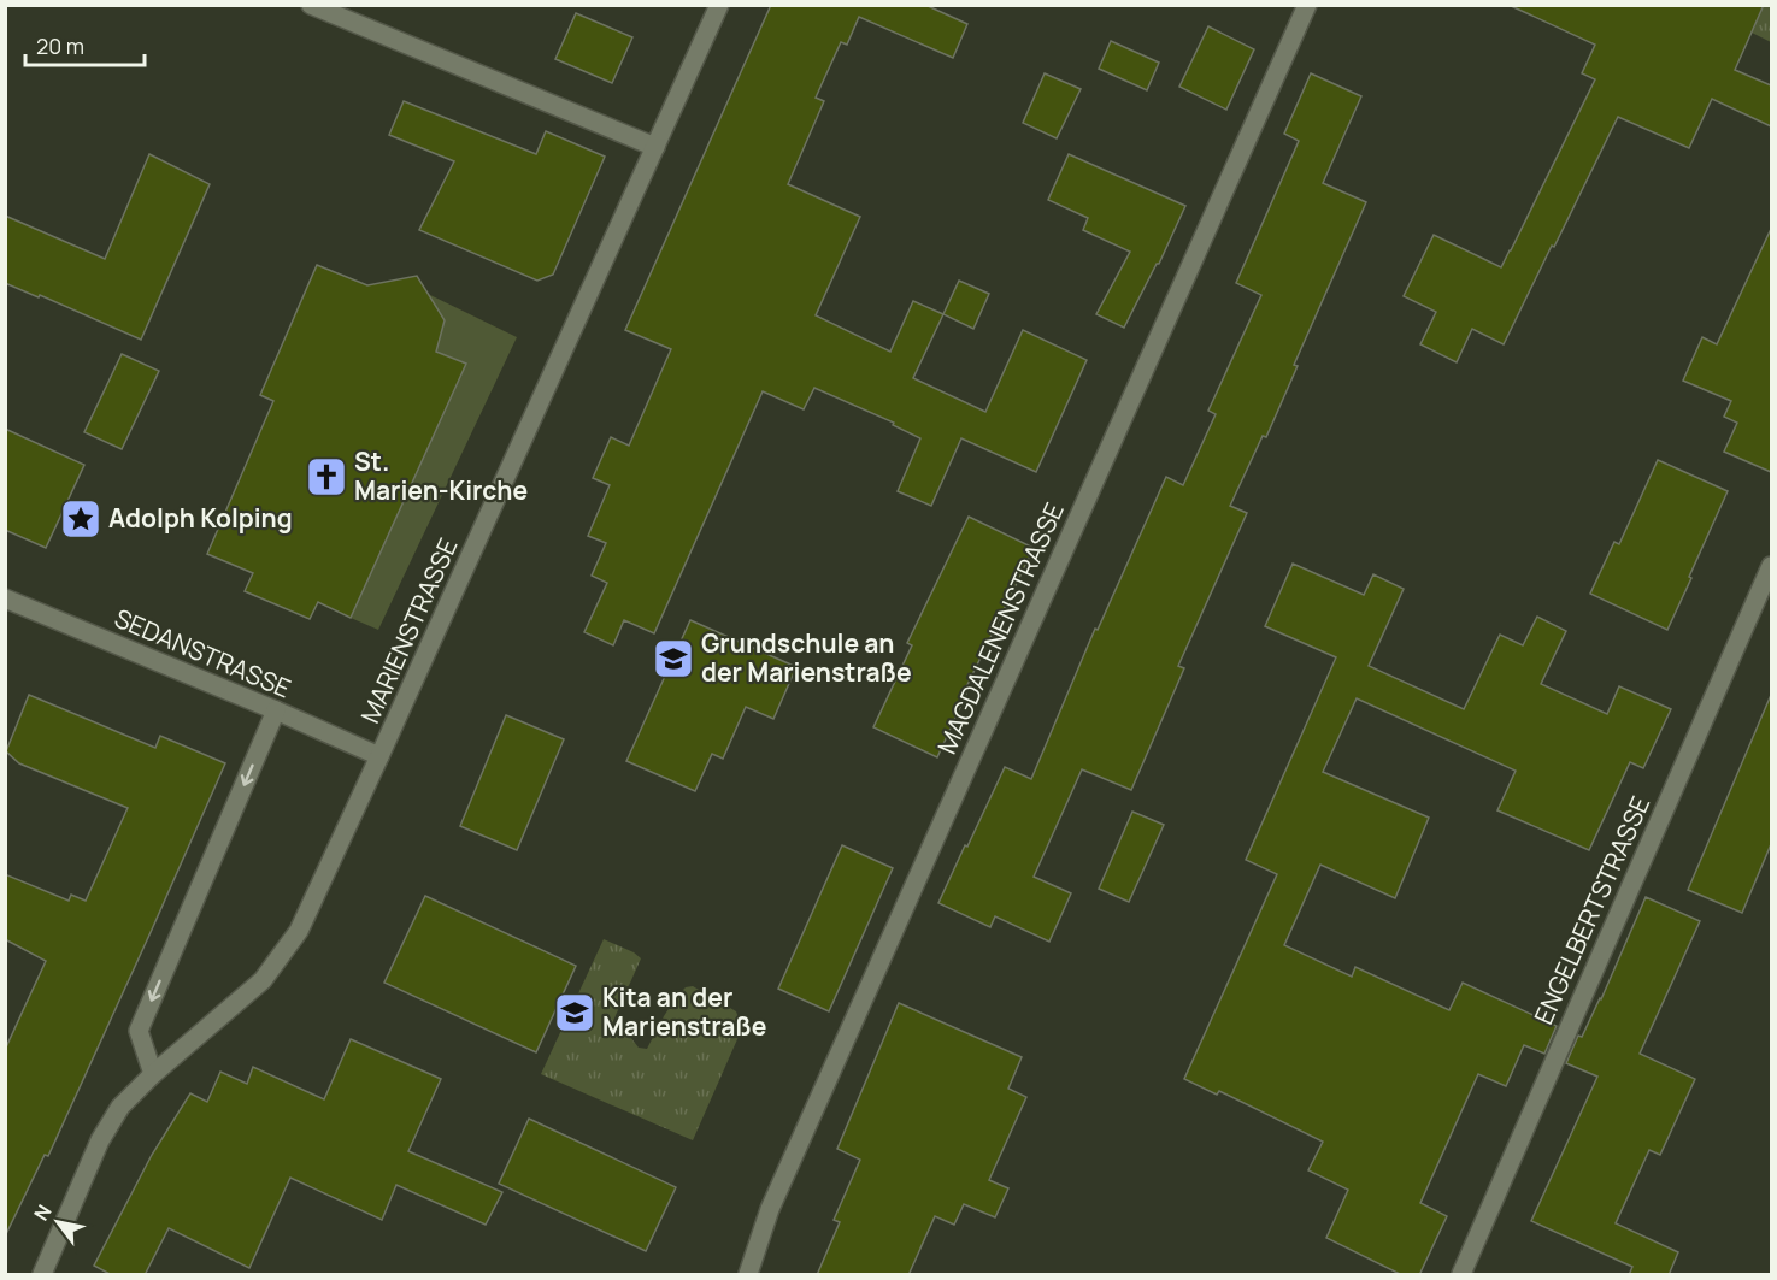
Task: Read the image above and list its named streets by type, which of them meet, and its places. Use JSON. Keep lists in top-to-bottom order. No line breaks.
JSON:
{"streets":{"street":["MAGDALENENSTRASSE","MARIENSTRASSE","SEDANSTRASSE","ENGELBERTSTRASSE"]},"crossings":[["MARIENSTRASSE","SEDANSTRASSE"]],"places":{"church":["St. Marien-Kirche"],"place":["Adolph Kolping"],"school or university":["Grundschule an der Marienstraße","Kita an der Marienstraße"]},"scale_bar":"20 m","north":"top left"}
